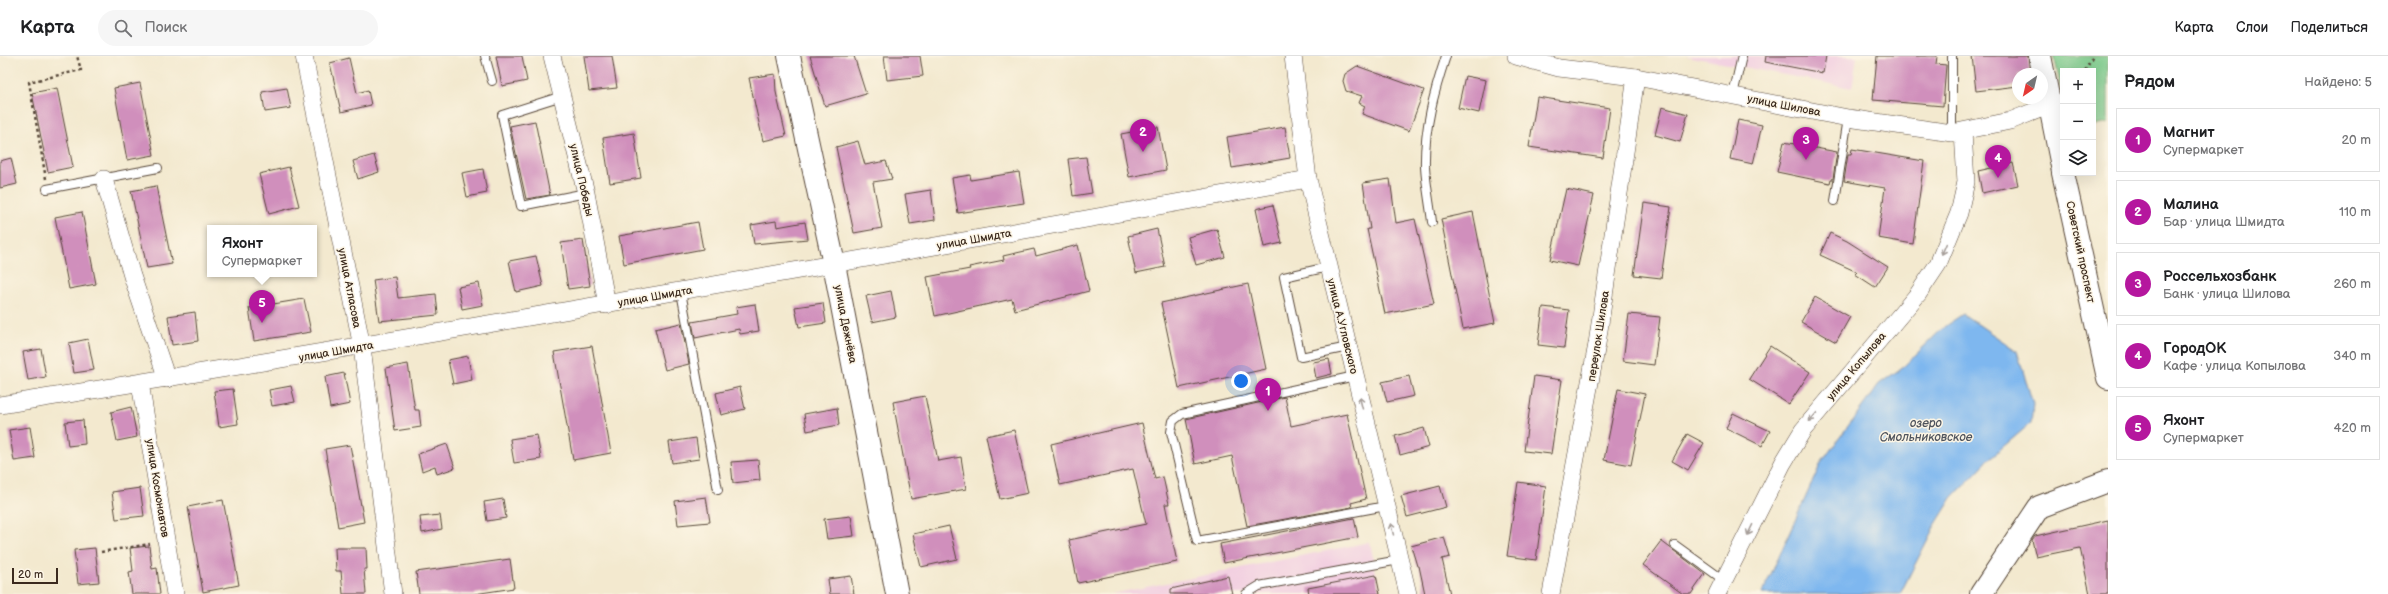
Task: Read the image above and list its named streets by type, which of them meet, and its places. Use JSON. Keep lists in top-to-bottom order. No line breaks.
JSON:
{"streets":{"main road":["Советский проспект","улица Дежнёва"],"street":["улица Шилова","улица Победы","улица Шмидта","улица Атласова","улица А.Угловского","переулок Шилова","улица Копылова","улица Космонавтов"]},"crossings":[["улица Шилова","Советский проспект"],["улица Шилова","переулок Шилова"],["улица Шилова","улица Копылова"],["улица Победы","улица Шмидта"],["улица Шмидта","улица Атласова"],["улица Шмидта","улица Дежнёва"],["улица Шмидта","улица А.Угловского"],["улица Шмидта","улица Космонавтов"]],"one_way":["улица Копылова"],"water":["озеро Смольниковское"],"scale_bar":"20 m","north":"bottom left","page":{"header":"Карта","search":"Поиск","nav":["Карта","Слои","Поделиться"],"heading":["Рядом","Найдено: 5"],"map_buttons":["+","−"],"list":[{"mark":"1","name":"Магнит","note":"Супермаркет","value":"20 m"},{"mark":"2","name":"Малина","note":"Бар · улица Шмидта","value":"110 m"},{"mark":"3","name":"Россельхозбанк","note":"Банк · улица Шилова","value":"260 m"},{"mark":"4","name":"ГородОК","note":"Кафе · улица Копылова","value":"340 m"},{"mark":"5","name":"Яхонт","note":"Супермаркет","value":"420 m"}],"pins":["2","3","4","5","1"],"popup":["Яхонт","Супермаркет"],"scale":"20 m"}}
